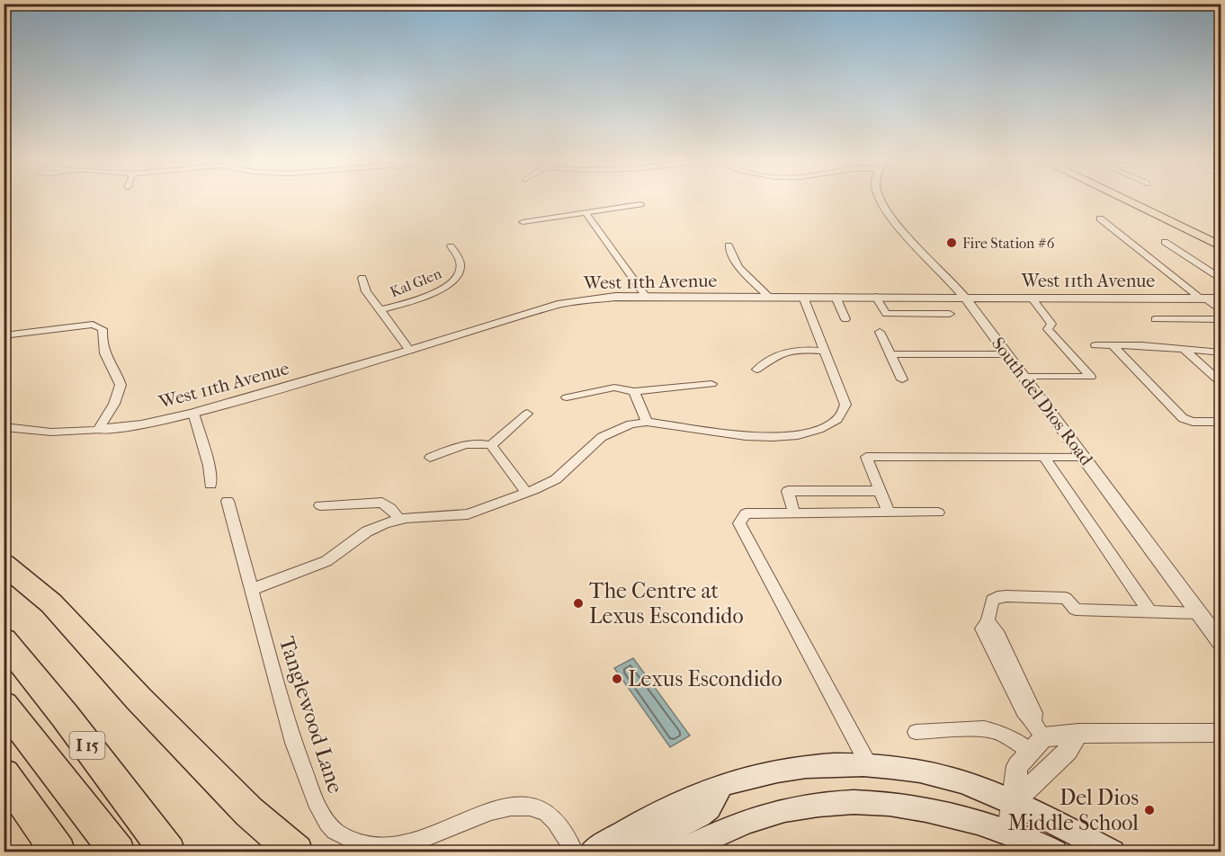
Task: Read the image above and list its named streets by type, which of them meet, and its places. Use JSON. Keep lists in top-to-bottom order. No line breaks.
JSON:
{"streets":{"highway":["I 15"],"street":["West 11th Avenue","Kal Glen","South del Dios Road","Tanglewood Lane"]},"crossings":[["West 11th Avenue","South del Dios Road"]],"places":["Fire Station #6","The Centre at Lexus Escondido","Lexus Escondido","Del Dios Middle School"]}
